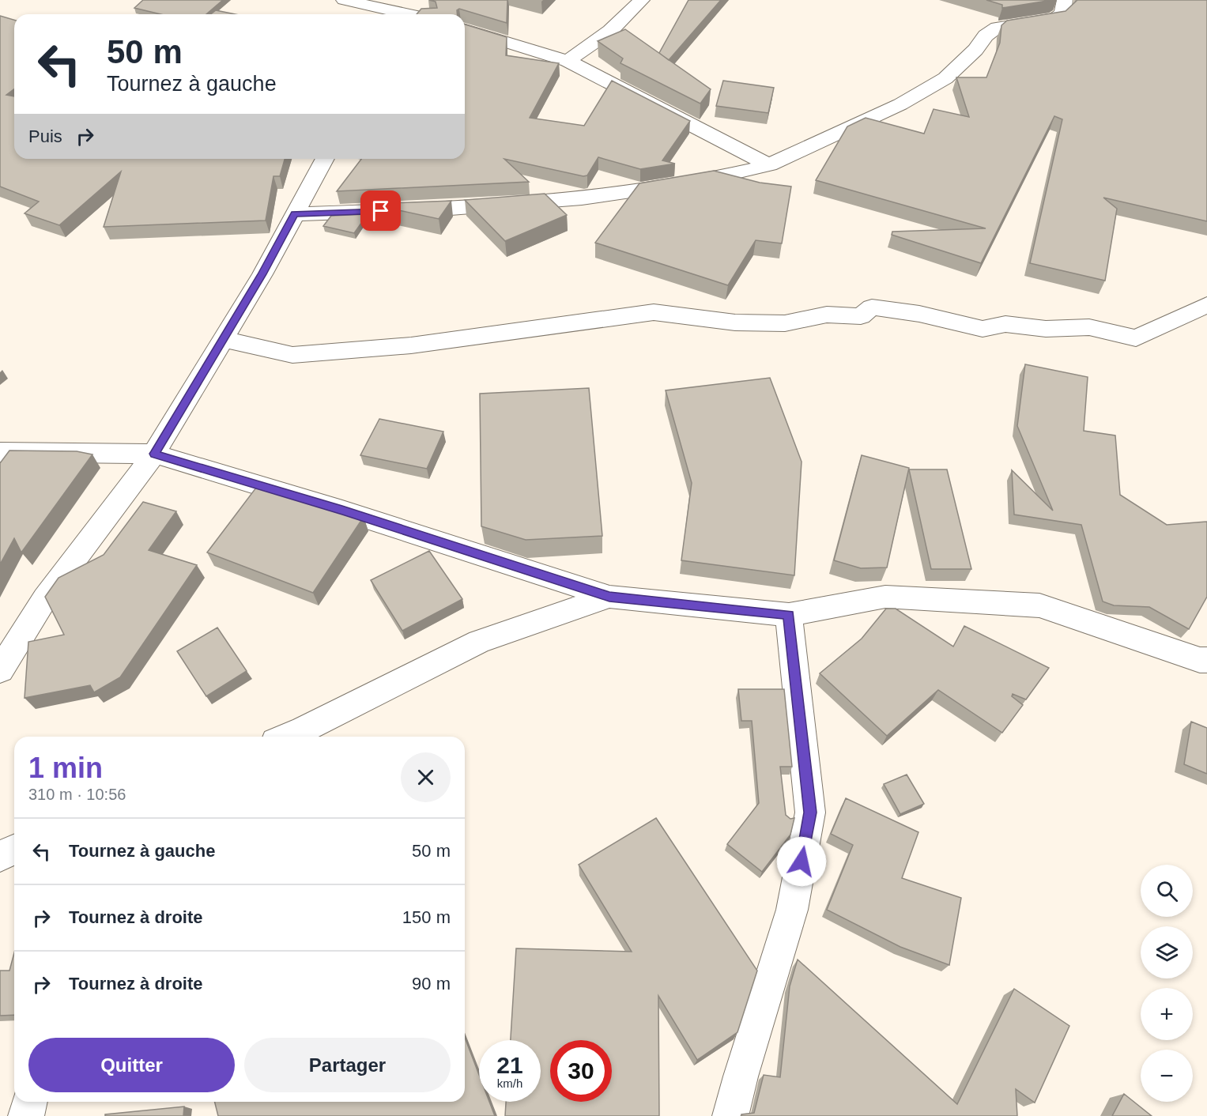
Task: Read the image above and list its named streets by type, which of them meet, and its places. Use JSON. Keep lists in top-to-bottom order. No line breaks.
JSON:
{"page":{"turn":["50 m","Tournez à gauche"],"then":"Puis","heading":["1 min","310 m · 10:56"],"list":[{"name":"Tournez à gauche","value":"50 m"},{"name":"Tournez à droite","value":"150 m"},{"name":"Tournez à droite","value":"90 m"}],"map_buttons":["+","−"],"buttons":["Quitter","Partager"],"speed":"21 km/h","limit":"30"}}
